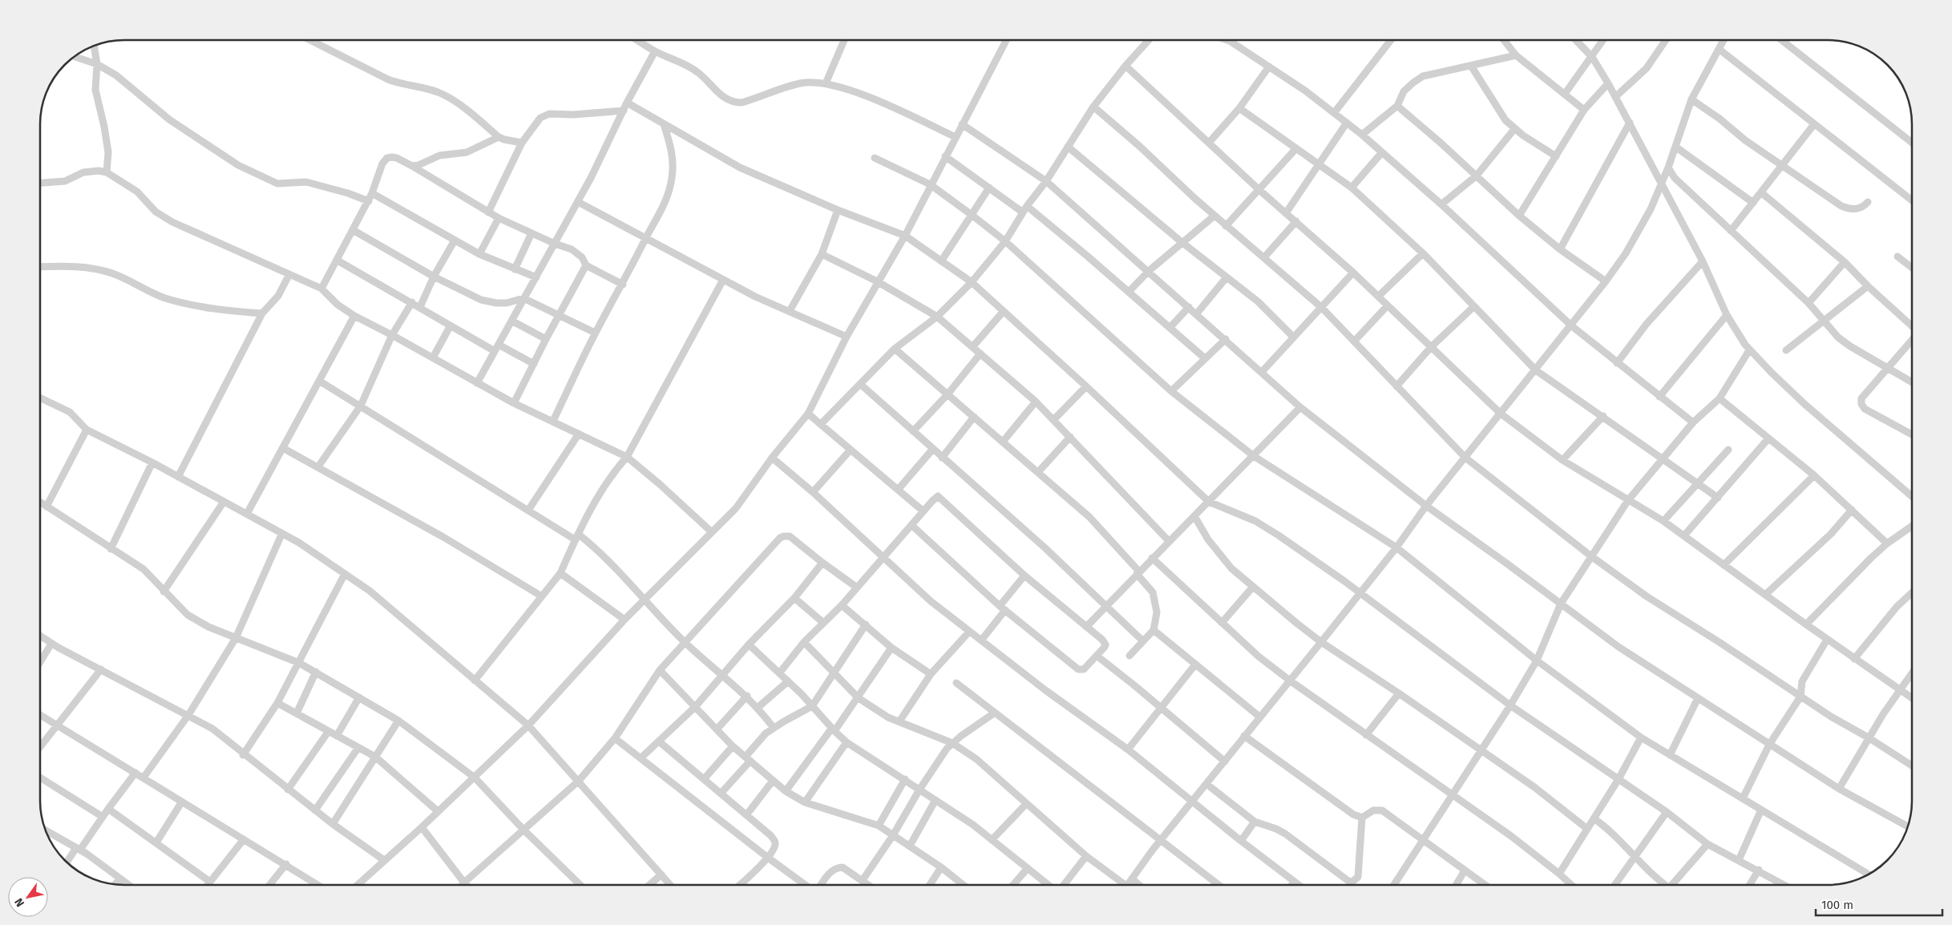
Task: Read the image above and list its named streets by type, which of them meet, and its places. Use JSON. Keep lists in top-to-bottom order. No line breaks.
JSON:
{"scale_bar":"100 m","north":"bottom left"}
